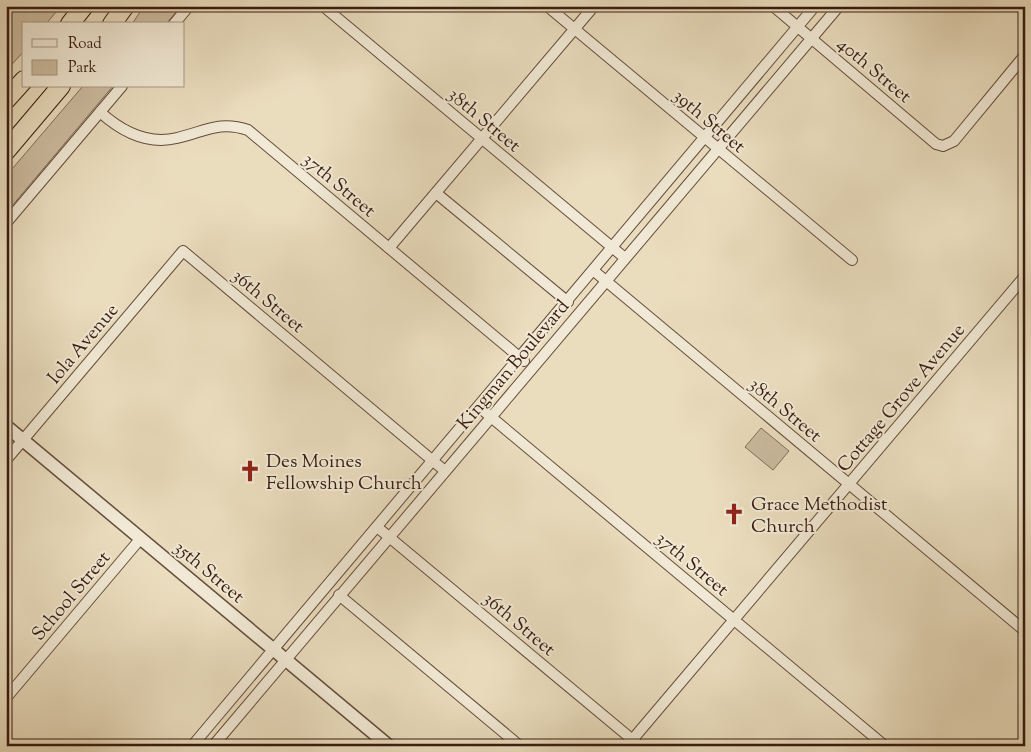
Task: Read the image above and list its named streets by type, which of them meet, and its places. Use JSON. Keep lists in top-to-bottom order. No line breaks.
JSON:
{"streets":{"street":["40th Street","38th Street","39th Street","37th Street","36th Street","Iola Avenue","Kingman Boulevard","Cottage Grove Avenue","35th Street","School Street"]},"crossings":[["40th Street","Kingman Boulevard"],["38th Street","Kingman Boulevard"],["38th Street","Cottage Grove Avenue"],["39th Street","Kingman Boulevard"],["37th Street","Kingman Boulevard"],["37th Street","Cottage Grove Avenue"],["36th Street","Iola Avenue"],["36th Street","Kingman Boulevard"],["36th Street","Cottage Grove Avenue"],["Iola Avenue","35th Street"],["Kingman Boulevard","35th Street"],["35th Street","School Street"]],"places":{"church":["Des Moines Fellowship Church","Grace Methodist Church"]},"legend":["Road","Park"]}
